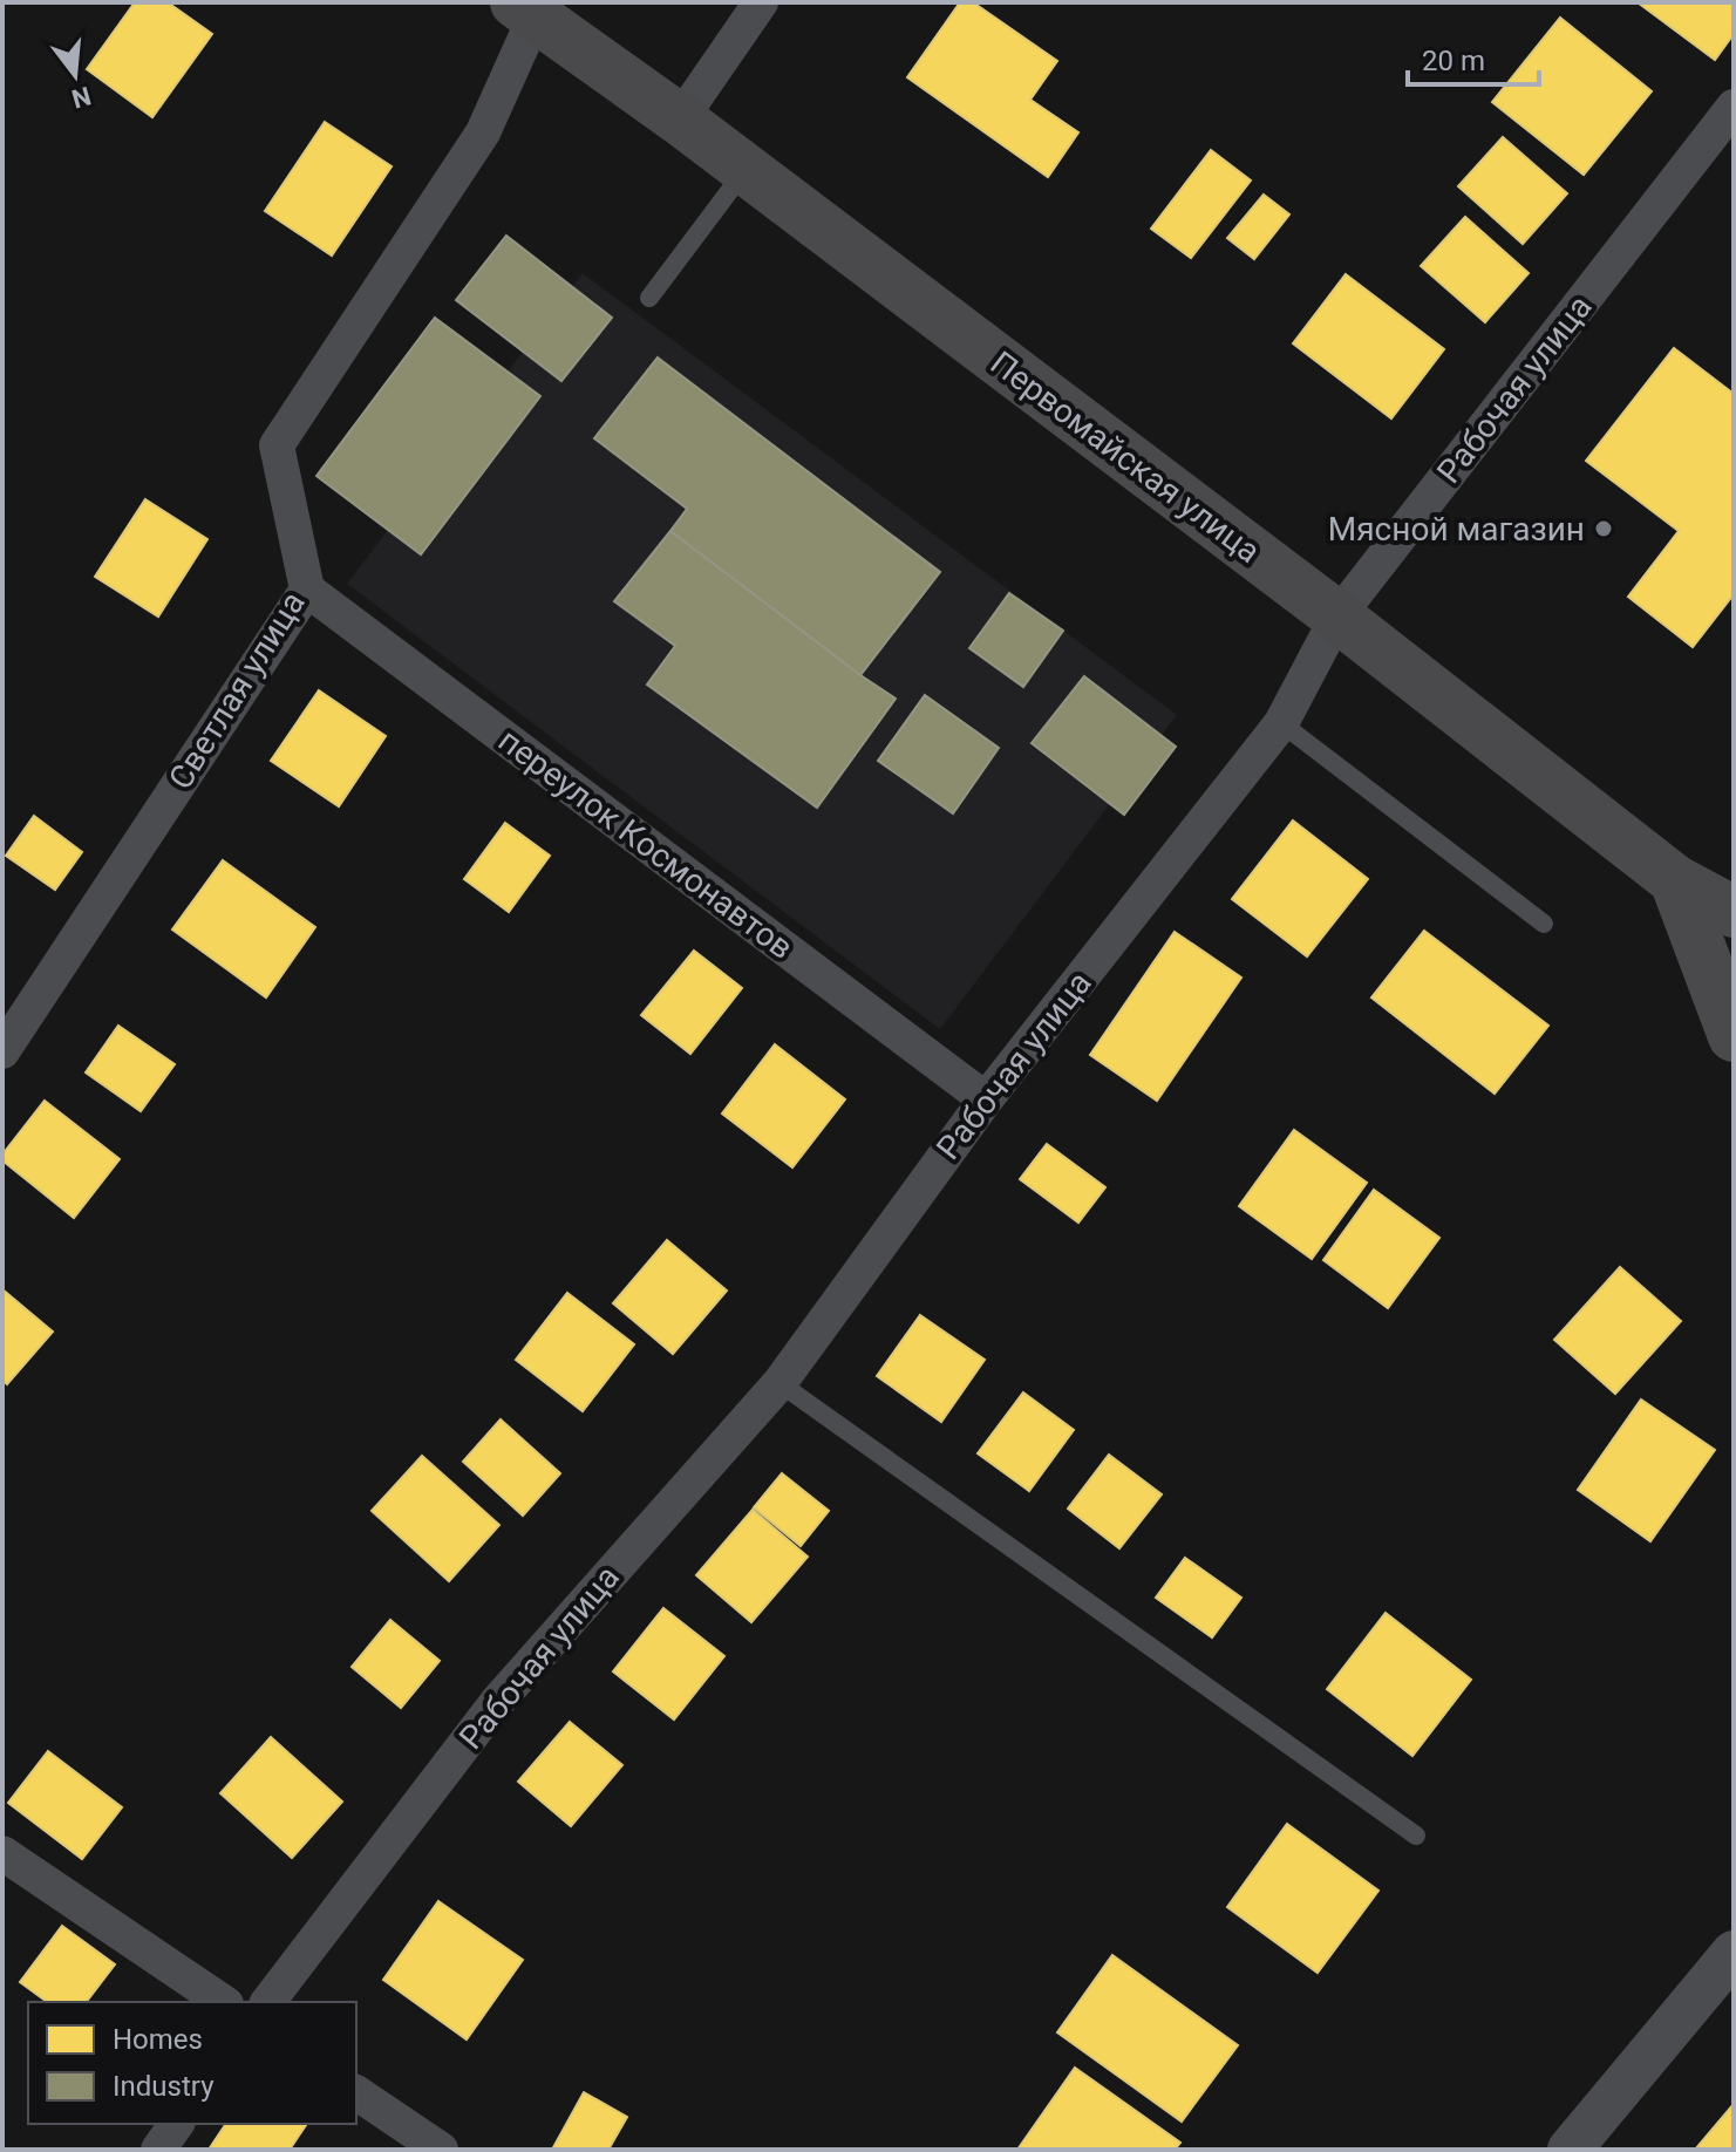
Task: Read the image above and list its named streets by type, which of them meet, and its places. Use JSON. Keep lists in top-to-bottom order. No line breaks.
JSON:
{"streets":{"main road":["Первомайская улица"],"street":["Рабочая улица","Светлая улица","переулок Космонавтов"]},"crossings":[["Рабочая улица","Первомайская улица"],["Рабочая улица","переулок Космонавтов"],["Первомайская улица","Светлая улица"],["Светлая улица","переулок Космонавтов"]],"places":["Мясной магазин"],"legend":["Homes","Industry"],"scale_bar":"20 m","north":"bottom"}
